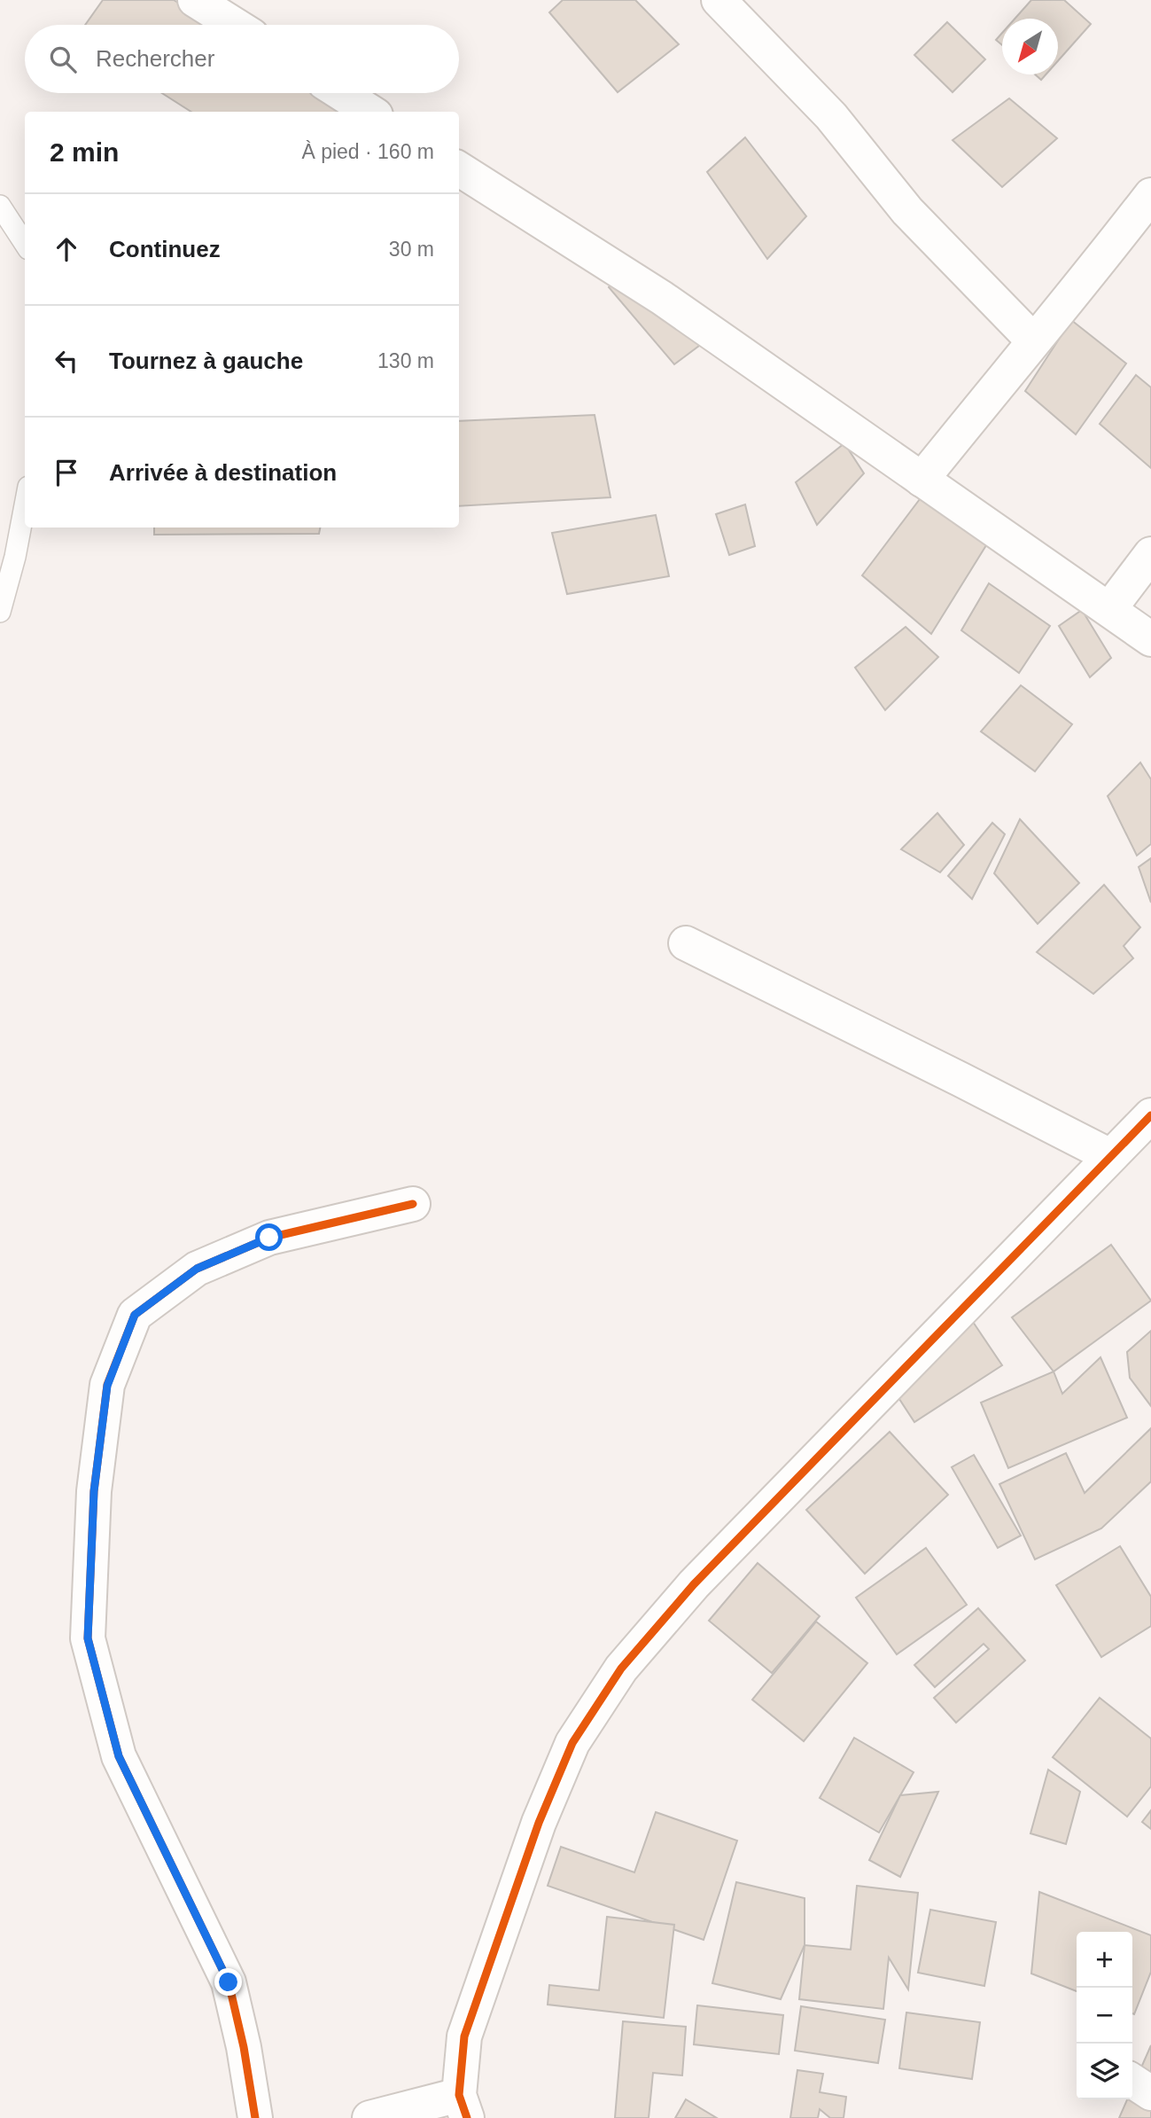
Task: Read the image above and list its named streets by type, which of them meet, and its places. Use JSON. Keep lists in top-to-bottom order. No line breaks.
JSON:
{"north":"bottom left","page":{"search":"Rechercher","heading":["2 min","À pied · 160 m"],"list":[["Continuez","30 m"],["Tournez à gauche","130 m"],"Arrivée à destination"],"map_buttons":["+","−"]}}
